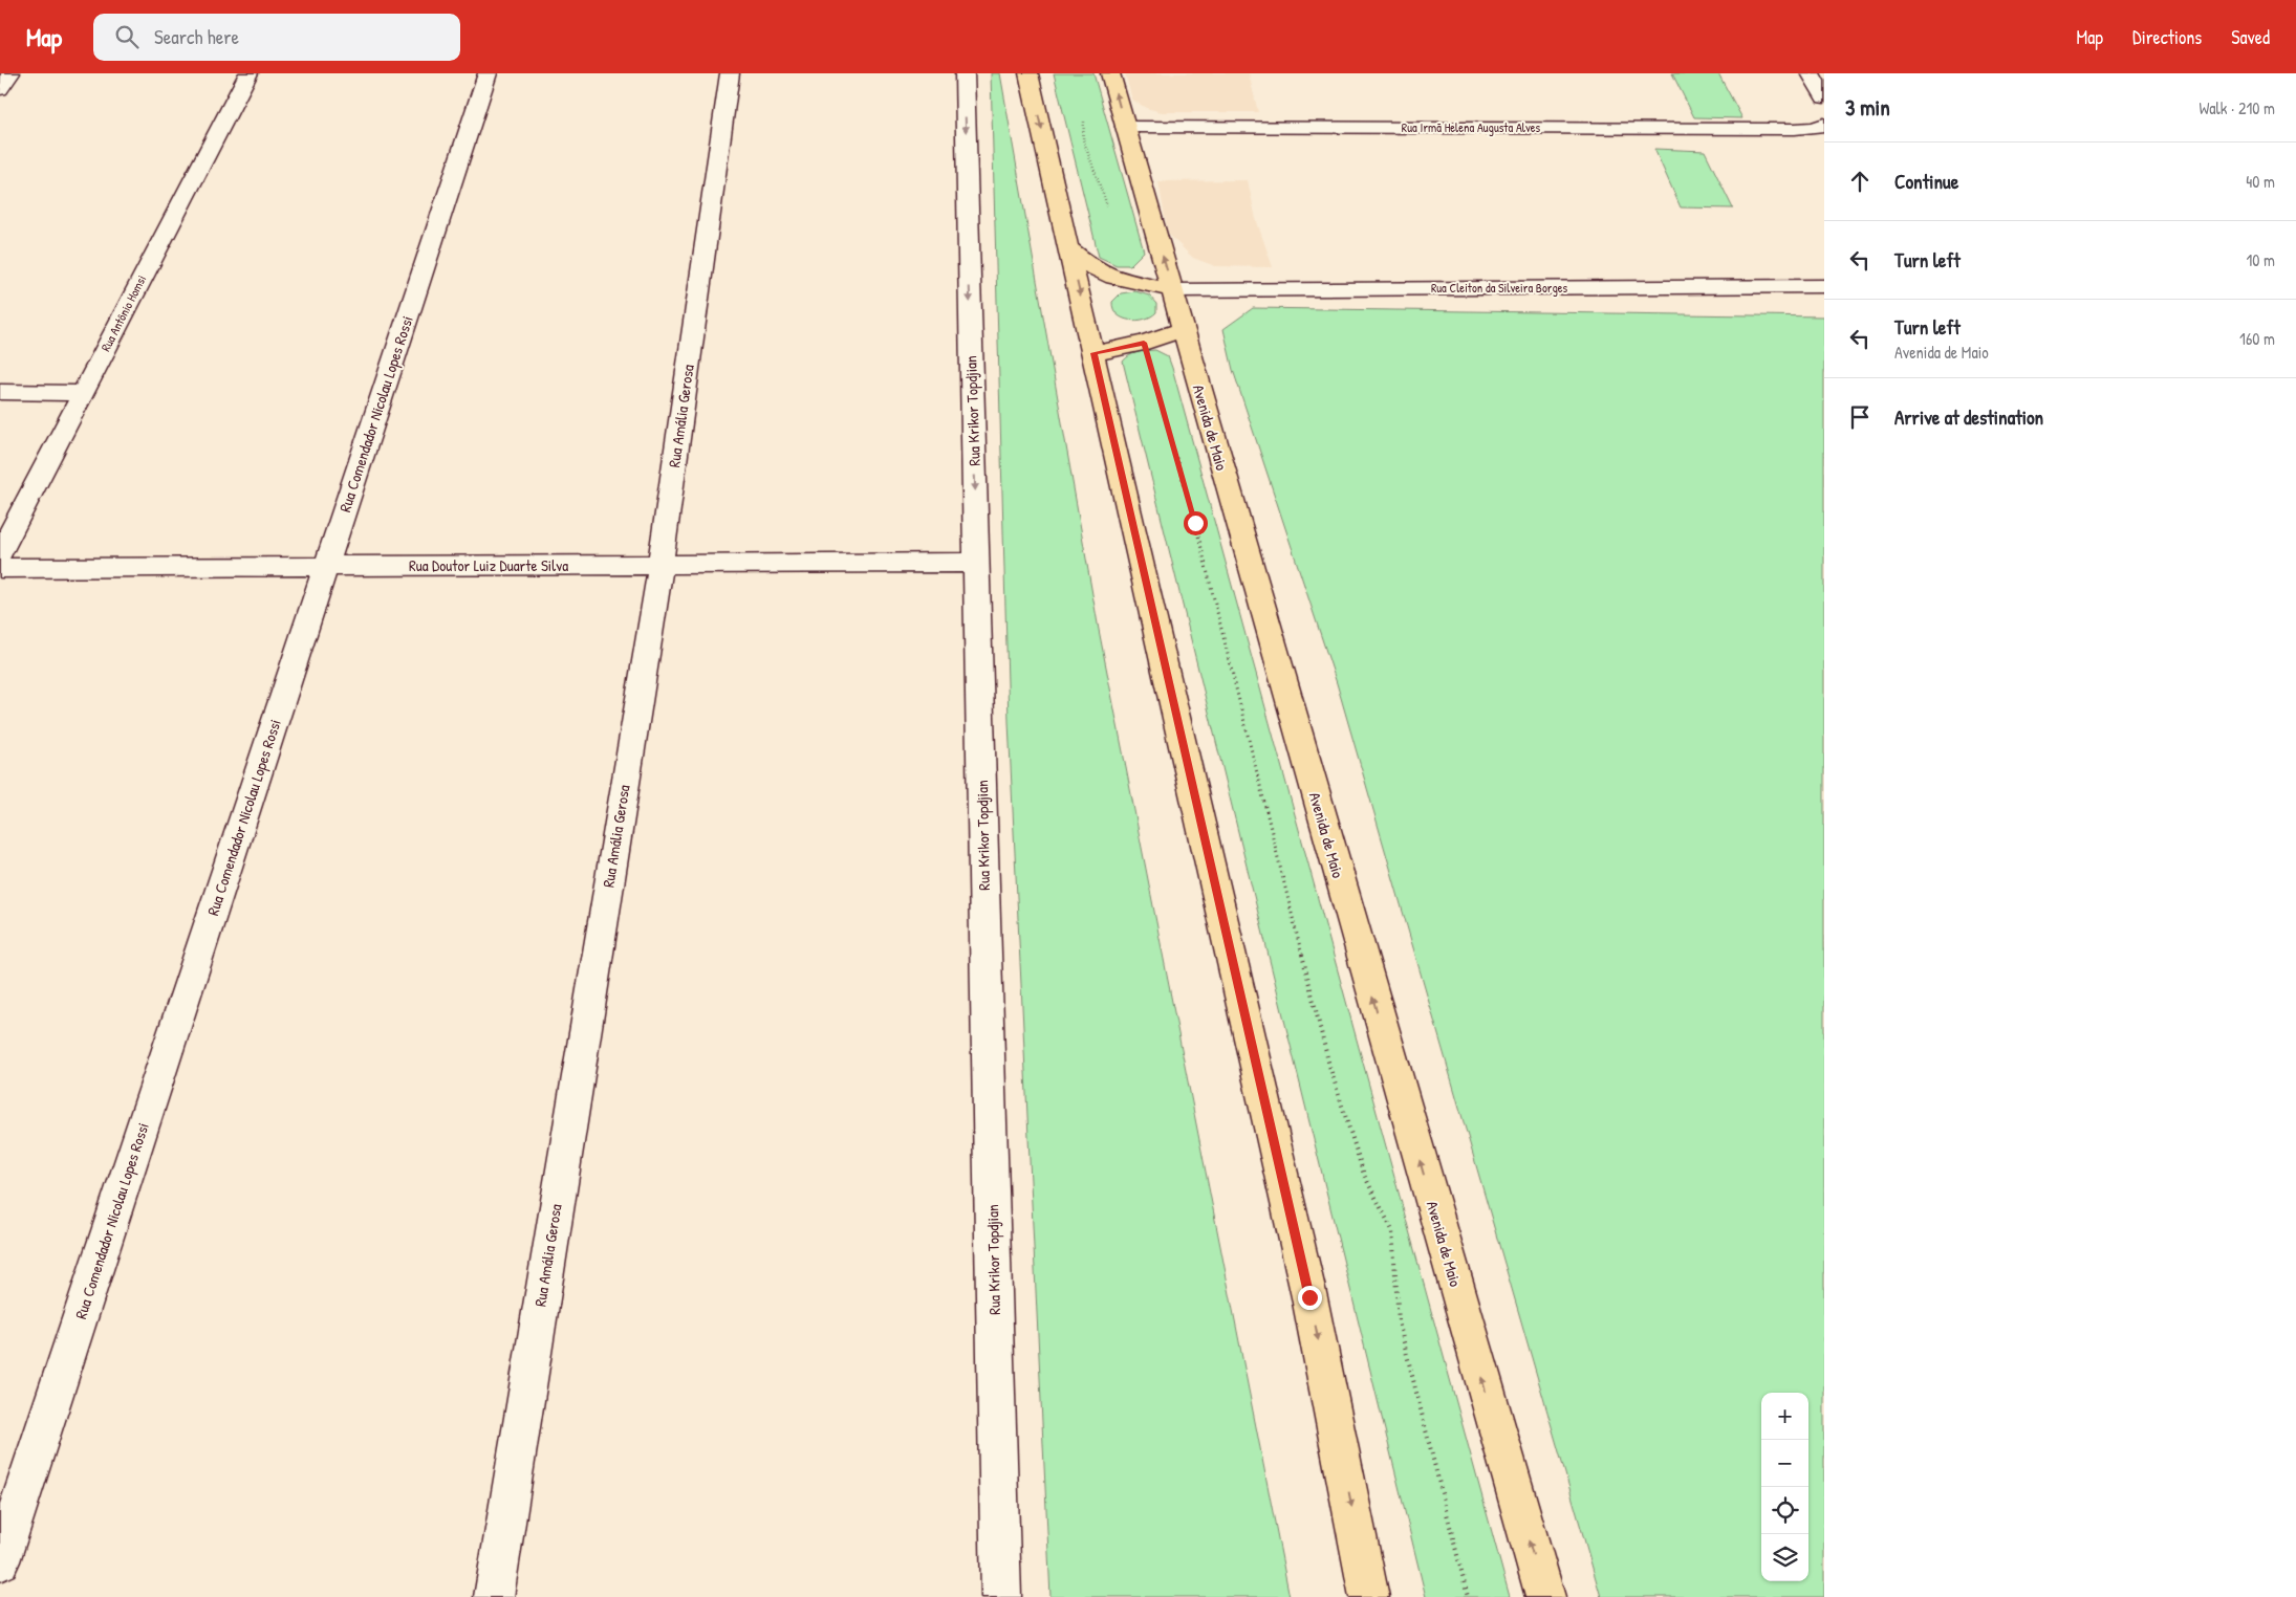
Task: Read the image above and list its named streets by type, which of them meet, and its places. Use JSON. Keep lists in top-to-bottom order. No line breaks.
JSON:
{"streets":{"main road":["Avenida de Maio"],"street":["Rua Irmã Helena Augusta Alves","Rua Cleiton da Silveira Borges","Rua Antônio Homsi","Rua Krikor Topdjian","Rua Comendador Nicolau Lopes Rossi","Rua Amália Gerosa","Rua Doutor Luiz Duarte Silva"]},"crossings":[["Rua Irmã Helena Augusta Alves","Avenida de Maio"],["Rua Cleiton da Silveira Borges","Avenida de Maio"],["Rua Krikor Topdjian","Rua Doutor Luiz Duarte Silva"],["Rua Comendador Nicolau Lopes Rossi","Rua Doutor Luiz Duarte Silva"],["Rua Amália Gerosa","Rua Doutor Luiz Duarte Silva"]],"page":{"header":"Map","search":"Search here","nav":["Map","Directions","Saved"],"heading":["3 min","Walk · 210 m"],"list":[["Continue","40 m"],["Turn left","10 m"],["Turn left","Avenida de Maio","160 m"],"Arrive at destination"],"map_buttons":["+","−"]}}
